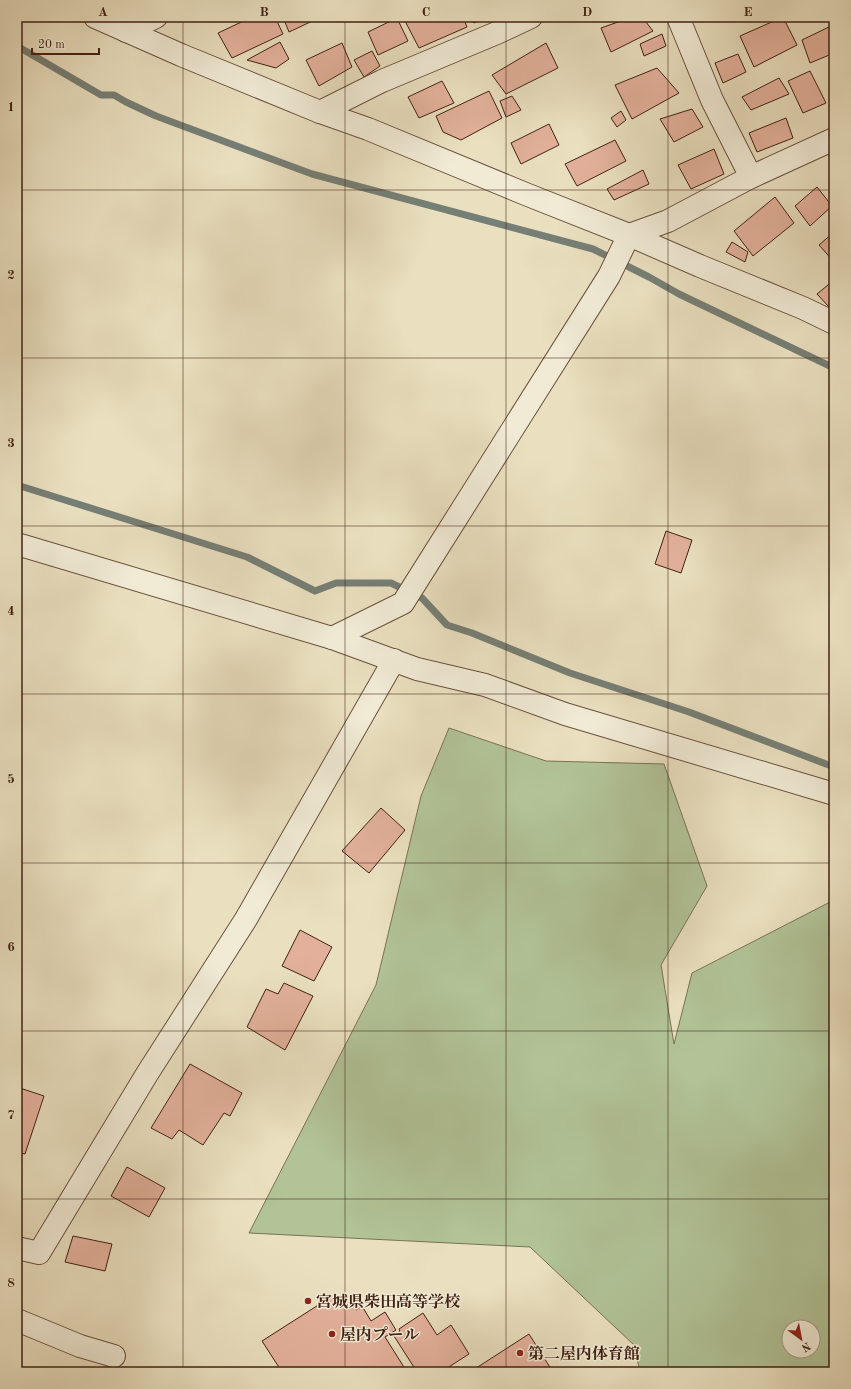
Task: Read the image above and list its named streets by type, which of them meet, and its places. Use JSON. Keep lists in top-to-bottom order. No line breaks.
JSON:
{"places":["宮城県柴田高等学校","屋内プール","第二屋内体育館"],"scale_bar":"20 m","north":"bottom right","grid":{"columns":["A","B","C","D","E"],"rows":["1","2","3","4","5","6","7","8"]}}
